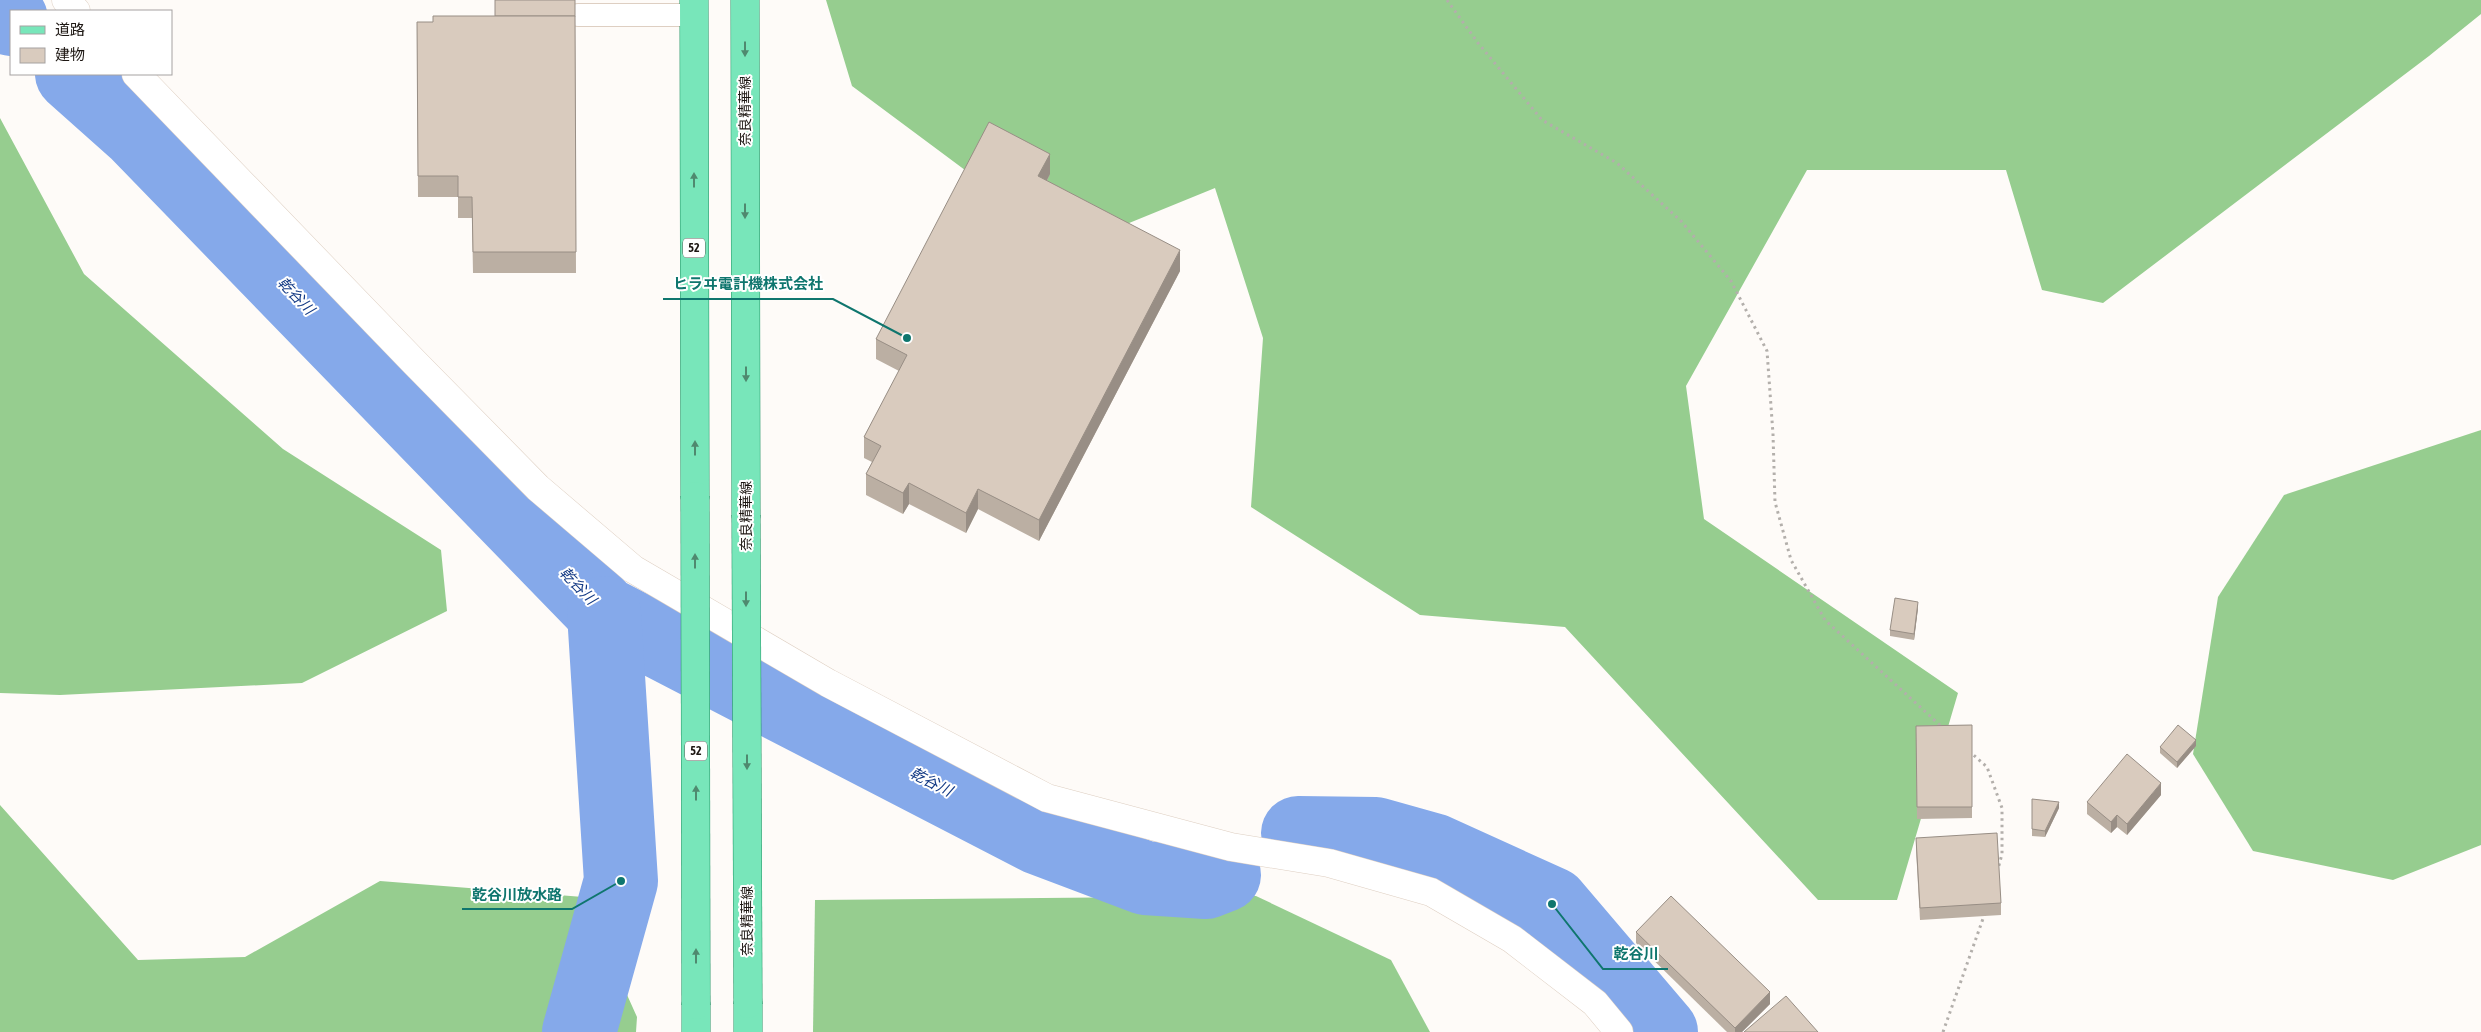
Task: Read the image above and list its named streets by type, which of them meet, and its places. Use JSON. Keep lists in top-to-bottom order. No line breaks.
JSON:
{"streets":{"main road":["奈良精華線","52"]},"water":["乾谷川"],"places":["ヒラヰ電計機株式会社","乾谷川放水路","乾谷川"],"legend":["道路","建物"]}
